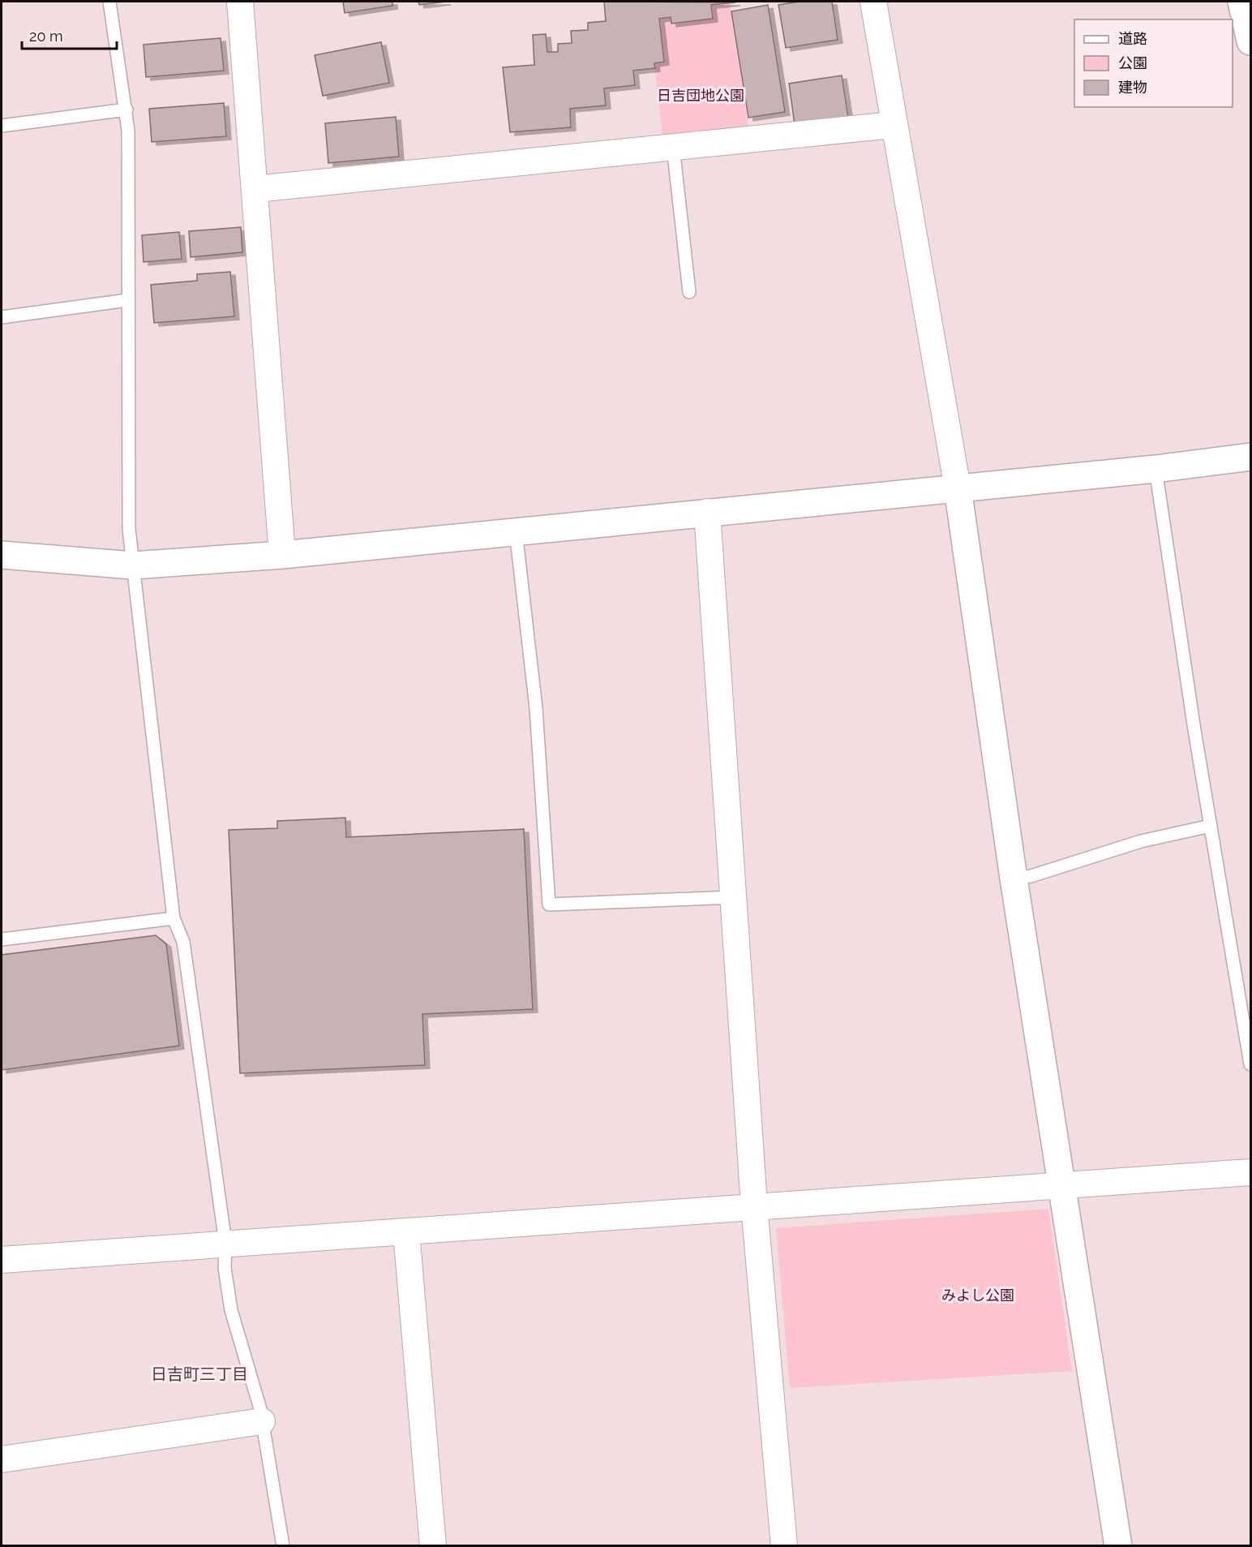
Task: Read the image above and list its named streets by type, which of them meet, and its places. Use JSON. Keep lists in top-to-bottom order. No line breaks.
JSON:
{"districts":["日吉町三丁目"],"parks":["日吉団地公園","みよし公園"],"legend":["道路","公園","建物"],"scale_bar":"20 m"}
